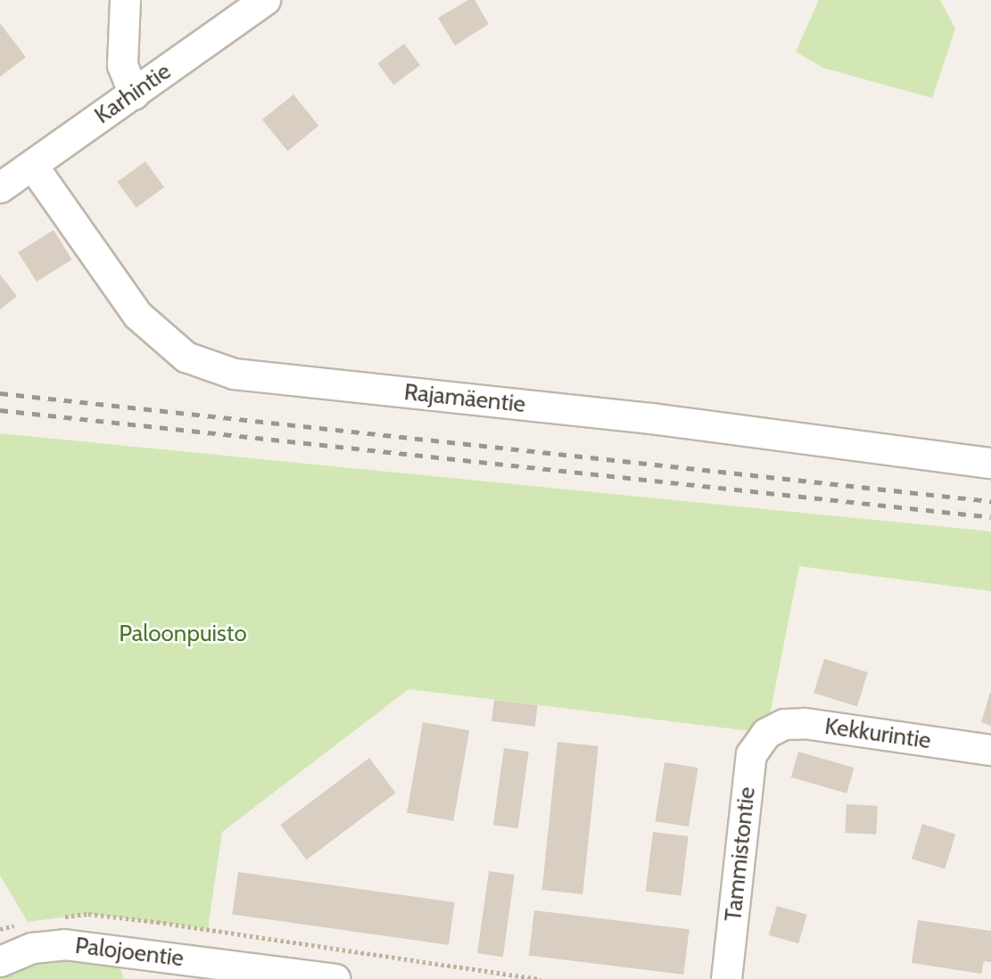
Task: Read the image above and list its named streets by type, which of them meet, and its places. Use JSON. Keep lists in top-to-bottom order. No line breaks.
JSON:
{"streets":{"street":["Karhintie","Rajamäentie","Kekkurintie","Tammistontie","Palojoentie"]},"crossings":[["Karhintie","Rajamäentie"],["Kekkurintie","Tammistontie"]],"parks":["Paloonpuisto"]}
